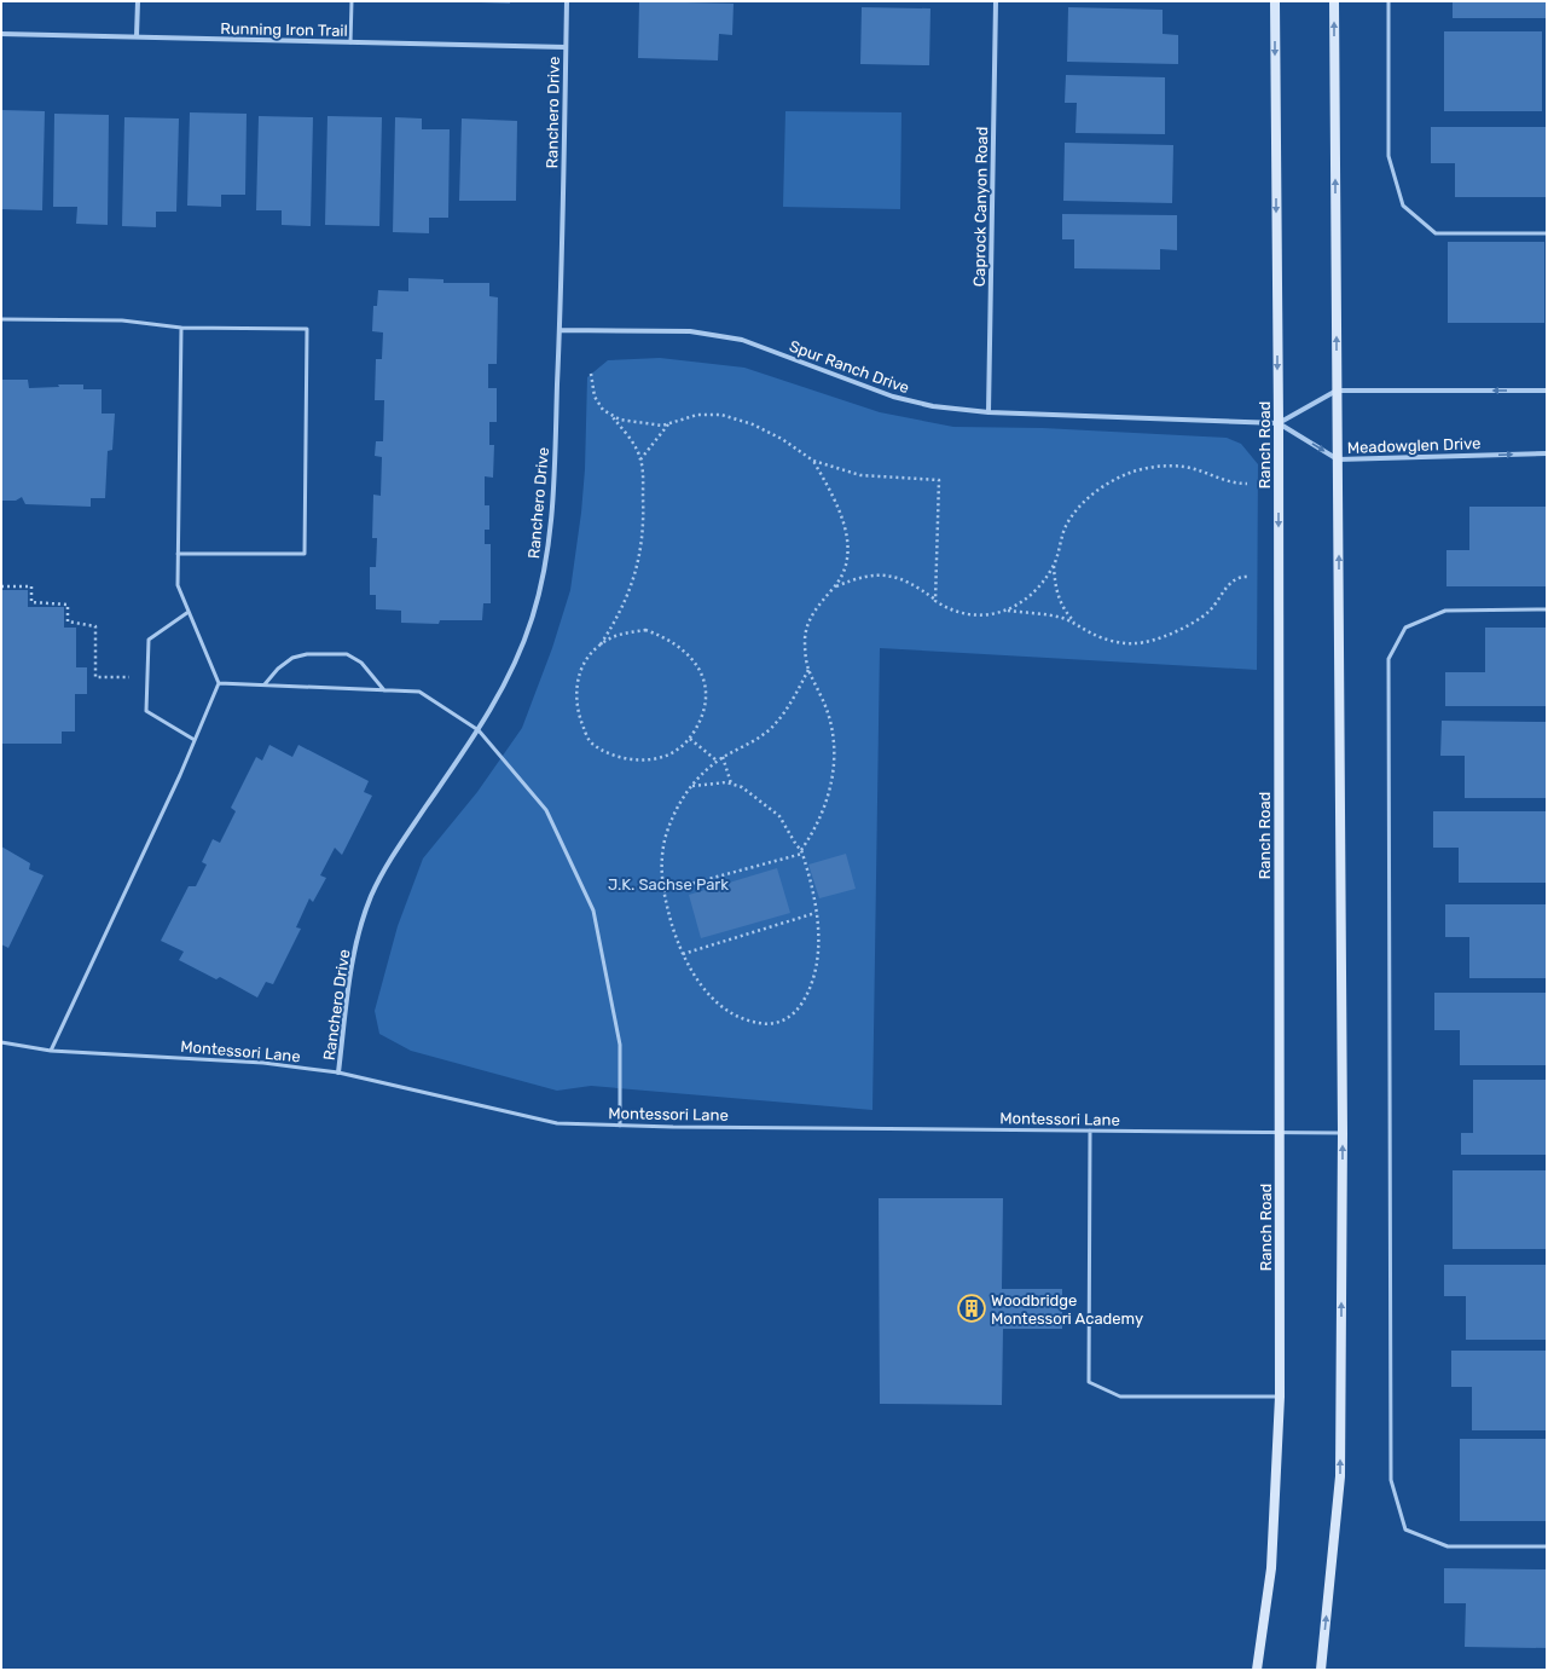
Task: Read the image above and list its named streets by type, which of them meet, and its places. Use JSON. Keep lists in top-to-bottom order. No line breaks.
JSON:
{"streets":{"main road":["Ranch Road"],"street":["Running Iron Trail","Ranchero Drive","Caprock Canyon Road","Spur Ranch Drive","Meadowglen Drive"],"lane":["Montessori Lane"]},"crossings":[["Running Iron Trail","Ranchero Drive"],["Ranchero Drive","Spur Ranch Drive"],["Ranchero Drive","Montessori Lane"],["Caprock Canyon Road","Spur Ranch Drive"],["Spur Ranch Drive","Ranch Road"],["Spur Ranch Drive","Meadowglen Drive"],["Ranch Road","Meadowglen Drive"],["Ranch Road","Montessori Lane"]],"one_way":["Meadowglen Drive"],"parks":["J.K. Sachse Park"],"places":{"building":["Woodbridge Montessori Academy"]}}
